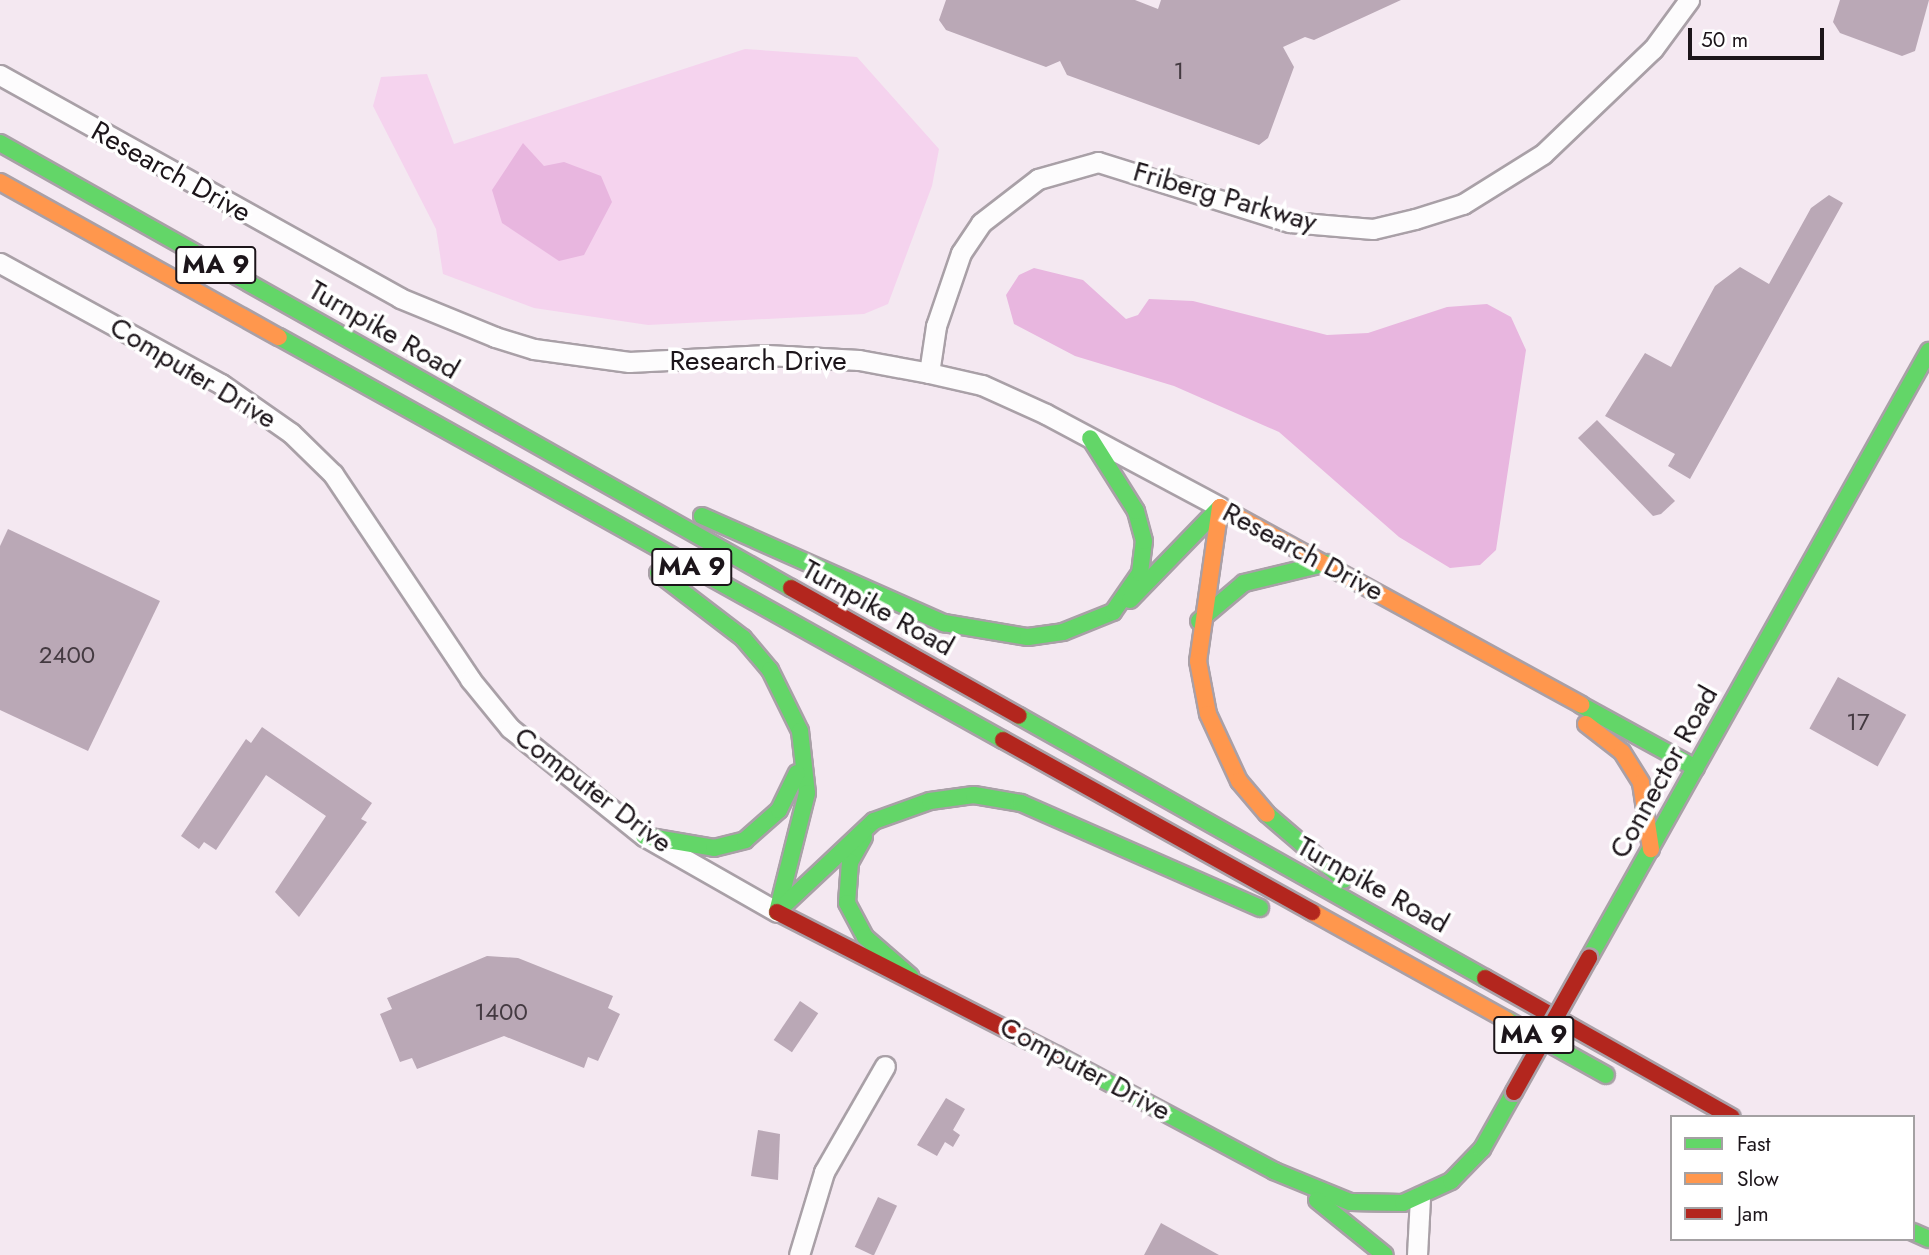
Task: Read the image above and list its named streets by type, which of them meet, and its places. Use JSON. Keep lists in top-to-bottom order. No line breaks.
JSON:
{"streets":{"main road":["Research Drive","MA 9","Turnpike Road","Computer Drive","Connector Road"],"street":["Friberg Parkway"]},"crossings":[["Research Drive","Friberg Parkway"],["Research Drive","Connector Road"],["Computer Drive","Connector Road"]],"house_numbers":["1","2400","17","1400"],"legend":["Fast","Slow","Jam"],"scale_bar":"50 m"}
